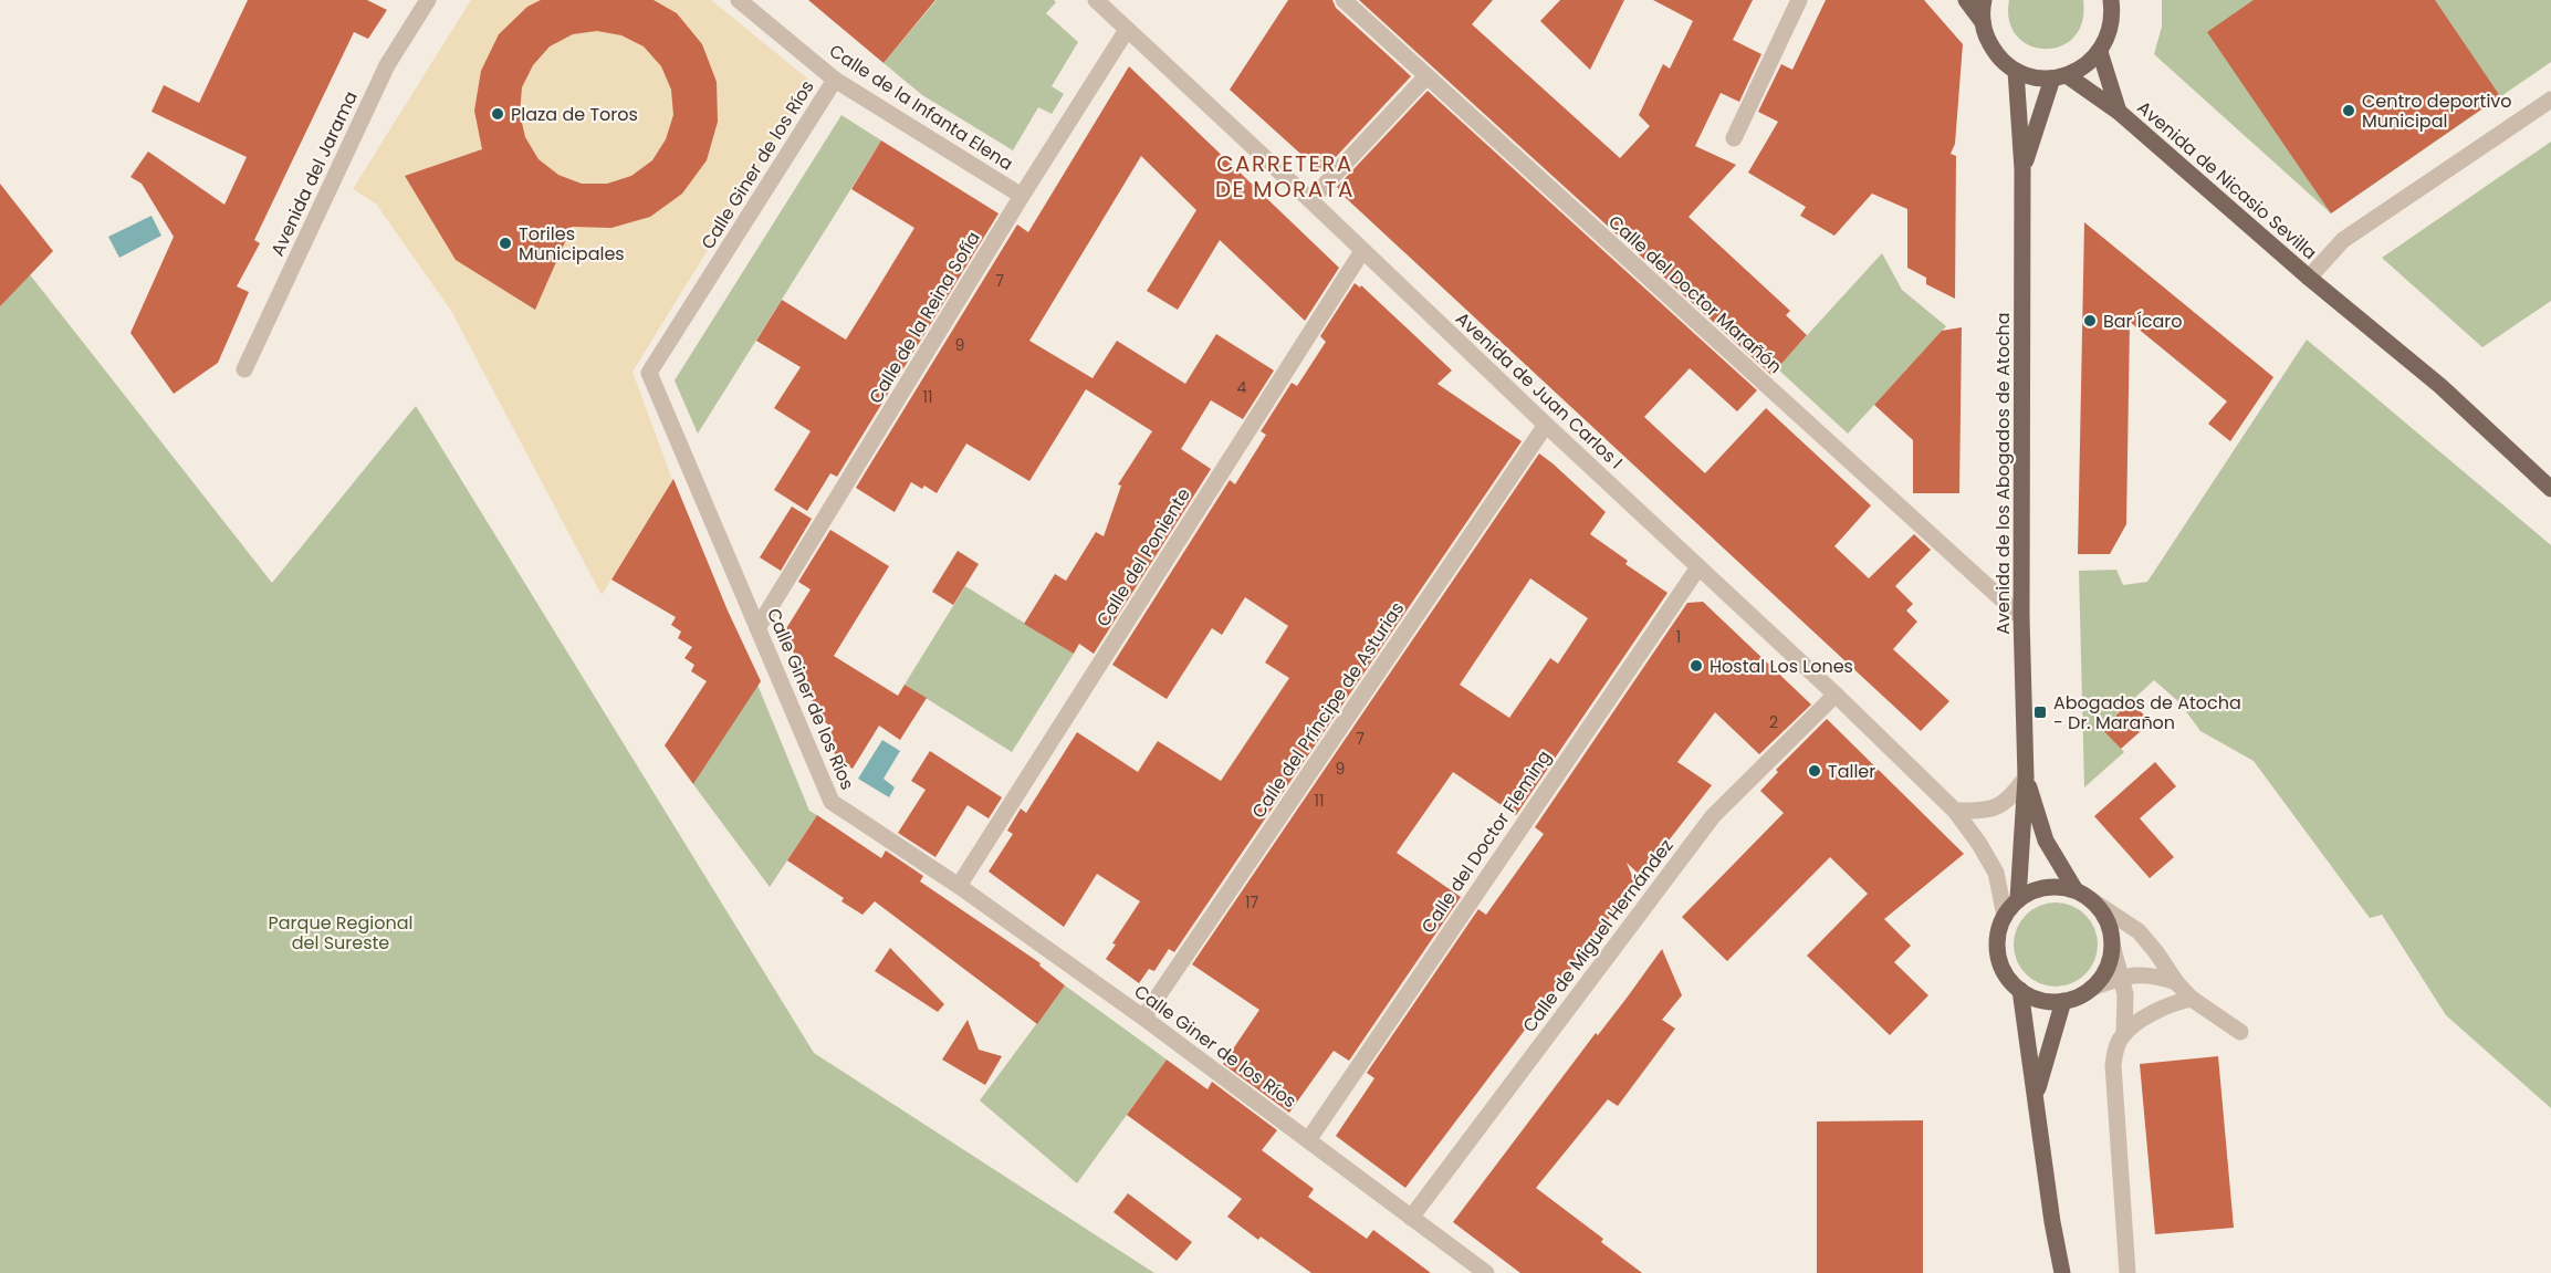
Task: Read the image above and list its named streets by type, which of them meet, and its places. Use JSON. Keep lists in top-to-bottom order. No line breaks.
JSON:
{"streets":{"main road":["Avenida de Nicasio Sevilla","Avenida de los Abogados de Atocha"],"street":["Calle de la Infanta Elena","Calle Giner de los Ríos","Avenida del Jarama","Calle del Doctor Marañón","Calle de la Reina Sofía","Avenida de Juan Carlos I","Calle del Poniente","Calle del Príncipe de Asturias","Calle del Doctor Fleming","Calle de Miguel Hernández"]},"crossings":[["Calle de la Infanta Elena","Calle Giner de los Ríos"],["Calle de la Infanta Elena","Calle de la Reina Sofía"],["Calle Giner de los Ríos","Calle de la Reina Sofía"],["Calle Giner de los Ríos","Calle del Poniente"],["Calle Giner de los Ríos","Calle del Príncipe de Asturias"],["Calle Giner de los Ríos","Calle del Doctor Fleming"],["Calle Giner de los Ríos","Calle de Miguel Hernández"],["Avenida de Nicasio Sevilla","Avenida de los Abogados de Atocha"],["Calle del Doctor Marañón","Avenida de los Abogados de Atocha"],["Calle de la Reina Sofía","Avenida de Juan Carlos I"],["Avenida de Juan Carlos I","Avenida de los Abogados de Atocha"],["Avenida de Juan Carlos I","Calle del Poniente"],["Avenida de Juan Carlos I","Calle del Príncipe de Asturias"],["Avenida de Juan Carlos I","Calle del Doctor Fleming"],["Avenida de Juan Carlos I","Calle de Miguel Hernández"]],"districts":["CARRETERA DE MORATA"],"parks":["Parque Regional del Sureste"],"places":{"other":["Centro deportivo Municipal","Plaza de Toros","Toriles Municipales","Bar Ícaro","Hostal Los Lones","Taller"],"transit":["Abogados de Atocha - Dr. Marañon"]},"house_numbers":["7","9","4","11","1","2","7","9","11","17"]}
